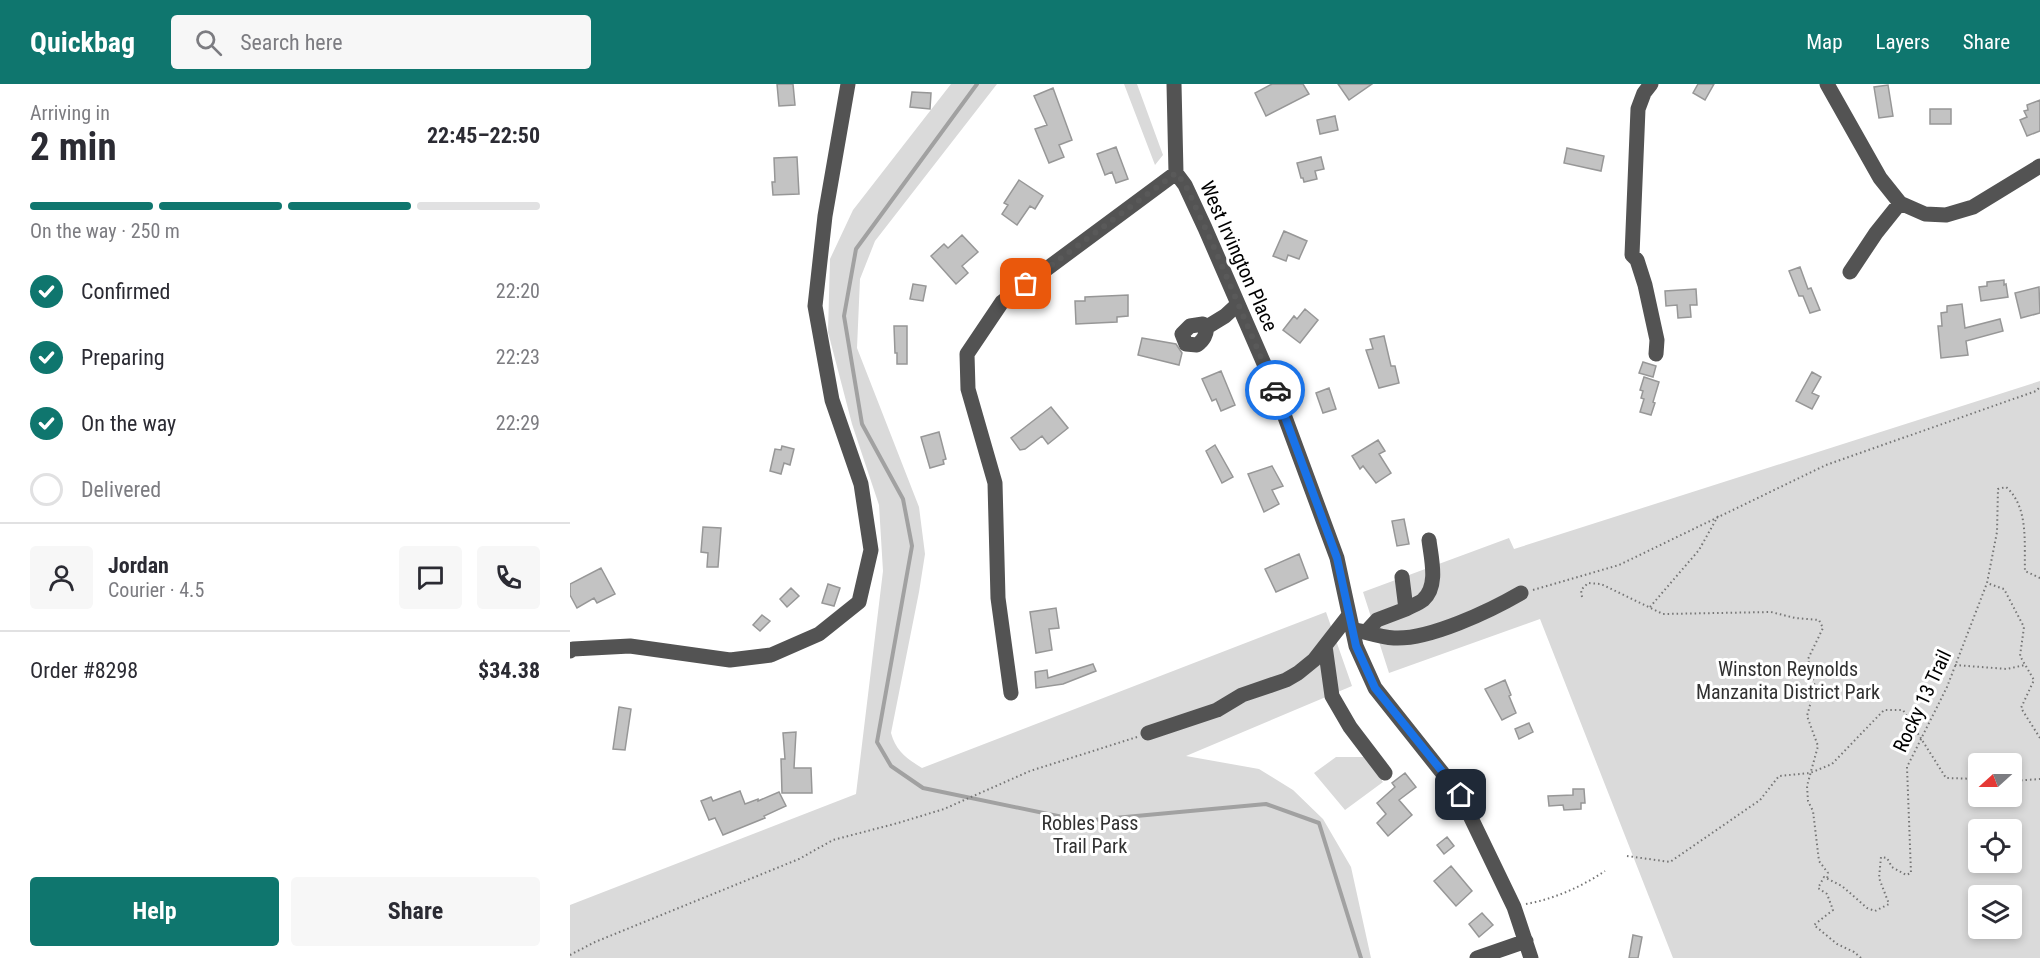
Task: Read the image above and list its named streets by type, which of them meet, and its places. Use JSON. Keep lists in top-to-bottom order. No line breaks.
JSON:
{"streets":{"street":["West Irvington Place"],"path":["Rocky 13 Trail"]},"parks":["Winston Reynolds Manzanita District Park","Robles Pass Trail Park"],"north":"left","page":{"header":"Quickbag","search":"Search here","nav":["Map","Layers","Share"],"heading":["2 min","Arriving in","22:45–22:50"],"panel":["Jordan","Courier · 4.5","Order #8298","$34.38"],"bar":"On the way · 250 m","list":[["Confirmed","22:20"],["Preparing","22:23"],["On the way","22:29"],"Delivered"],"buttons":["Help","Share"]}}
